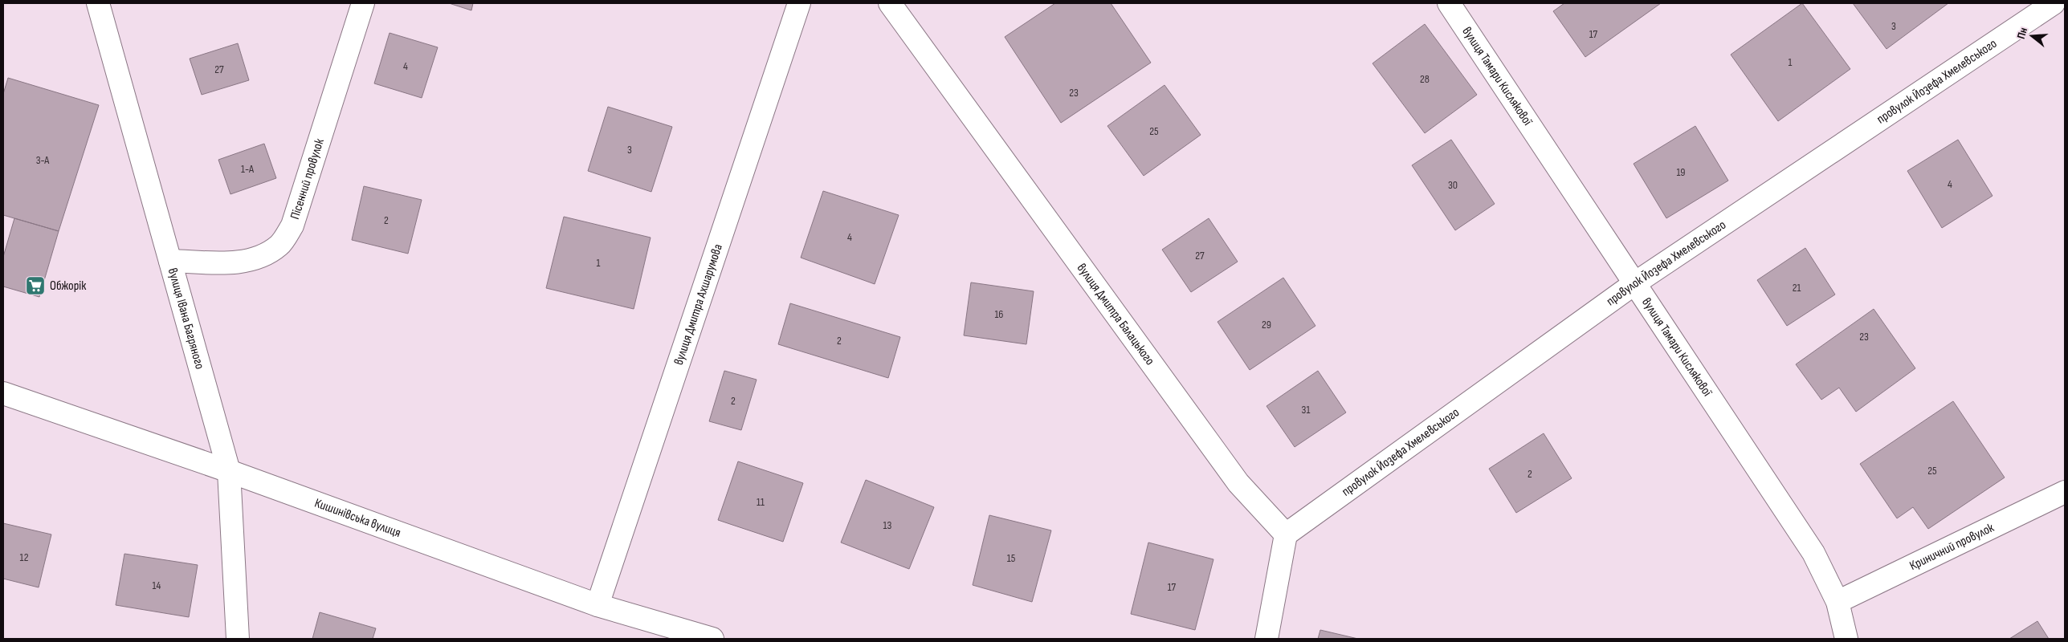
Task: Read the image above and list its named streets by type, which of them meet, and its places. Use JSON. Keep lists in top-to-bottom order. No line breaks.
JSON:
{"streets":{"street":["вулиця Тамари Кислякової","провулок Йозефа Хмелевського","Пісенний провулок","вулиця Дмитра Ахшарумова","вулиця Дмитра Балацького","вулиця Івана Багряного","Кишинівська вулиця","Криничний провулок"]},"crossings":[["вулиця Тамари Кислякової","провулок Йозефа Хмелевського"],["вулиця Тамари Кислякової","Криничний провулок"],["провулок Йозефа Хмелевського","вулиця Дмитра Балацького"],["Пісенний провулок","вулиця Івана Багряного"],["вулиця Дмитра Ахшарумова","Кишинівська вулиця"],["вулиця Івана Багряного","Кишинівська вулиця"]],"places":{"supermarket":["Обжорік"]},"house_numbers":["3","17","1","4","27","28","23","25","3","3-А","1-А","19","4","30","2","4","27","1","21","16","29","23","2","2","31","25","2","11","13","12","15","14","17"],"north":"left"}
